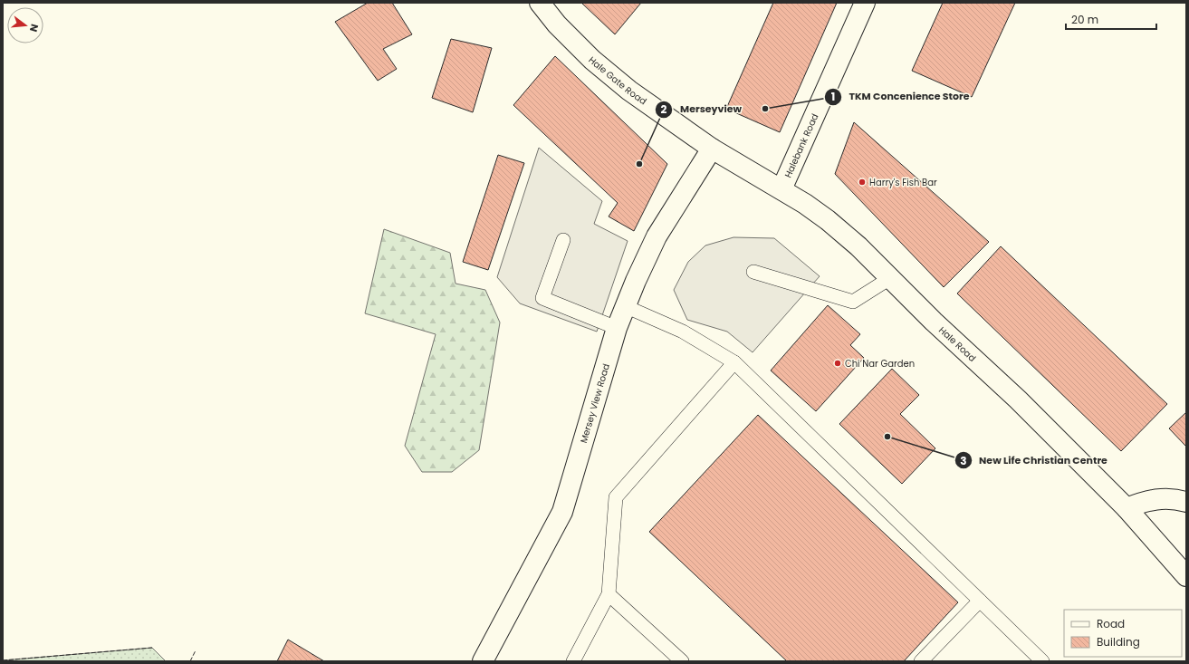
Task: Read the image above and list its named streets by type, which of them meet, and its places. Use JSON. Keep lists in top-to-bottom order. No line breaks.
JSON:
{"streets":{"street":["Hale Gate Road","Halebank Road","Hale Road","Mersey View Road"]},"crossings":[["Hale Gate Road","Halebank Road"],["Hale Gate Road","Hale Road"],["Hale Gate Road","Mersey View Road"],["Halebank Road","Hale Road"]],"places":["TKM Concenience Store","Merseyview","Harry's Fish Bar","Chi Nar Garden","New Life Christian Centre"],"legend":["Road","Building"],"scale_bar":"20 m","north":"right"}
